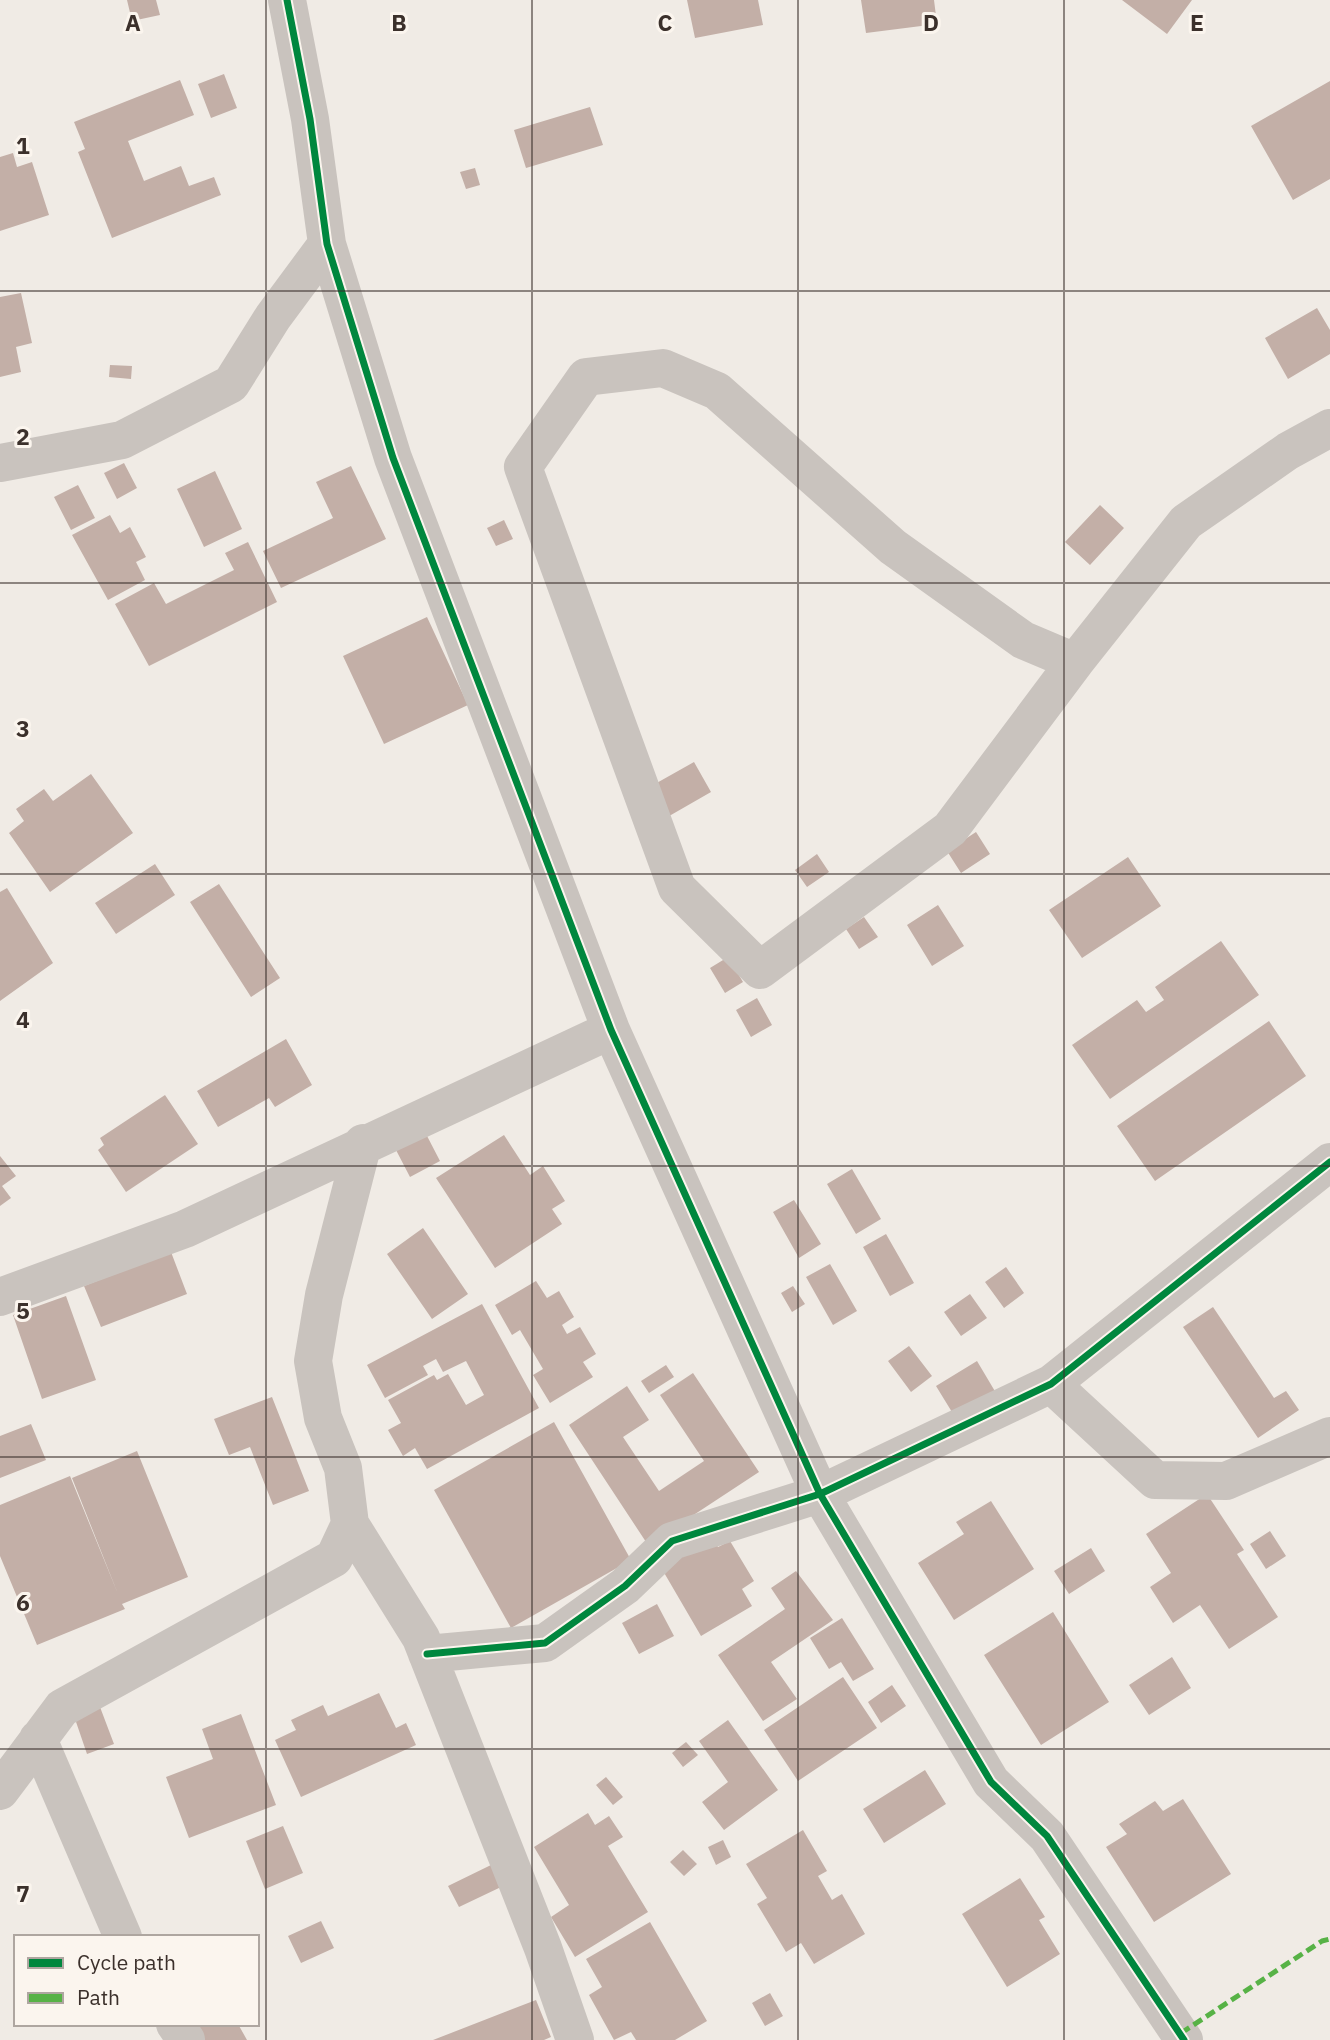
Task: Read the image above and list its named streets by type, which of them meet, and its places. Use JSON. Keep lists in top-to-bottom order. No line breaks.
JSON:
{"legend":["Cycle path","Path"],"grid":{"columns":["A","B","C","D","E"],"rows":["1","2","3","4","5","6","7"]}}
